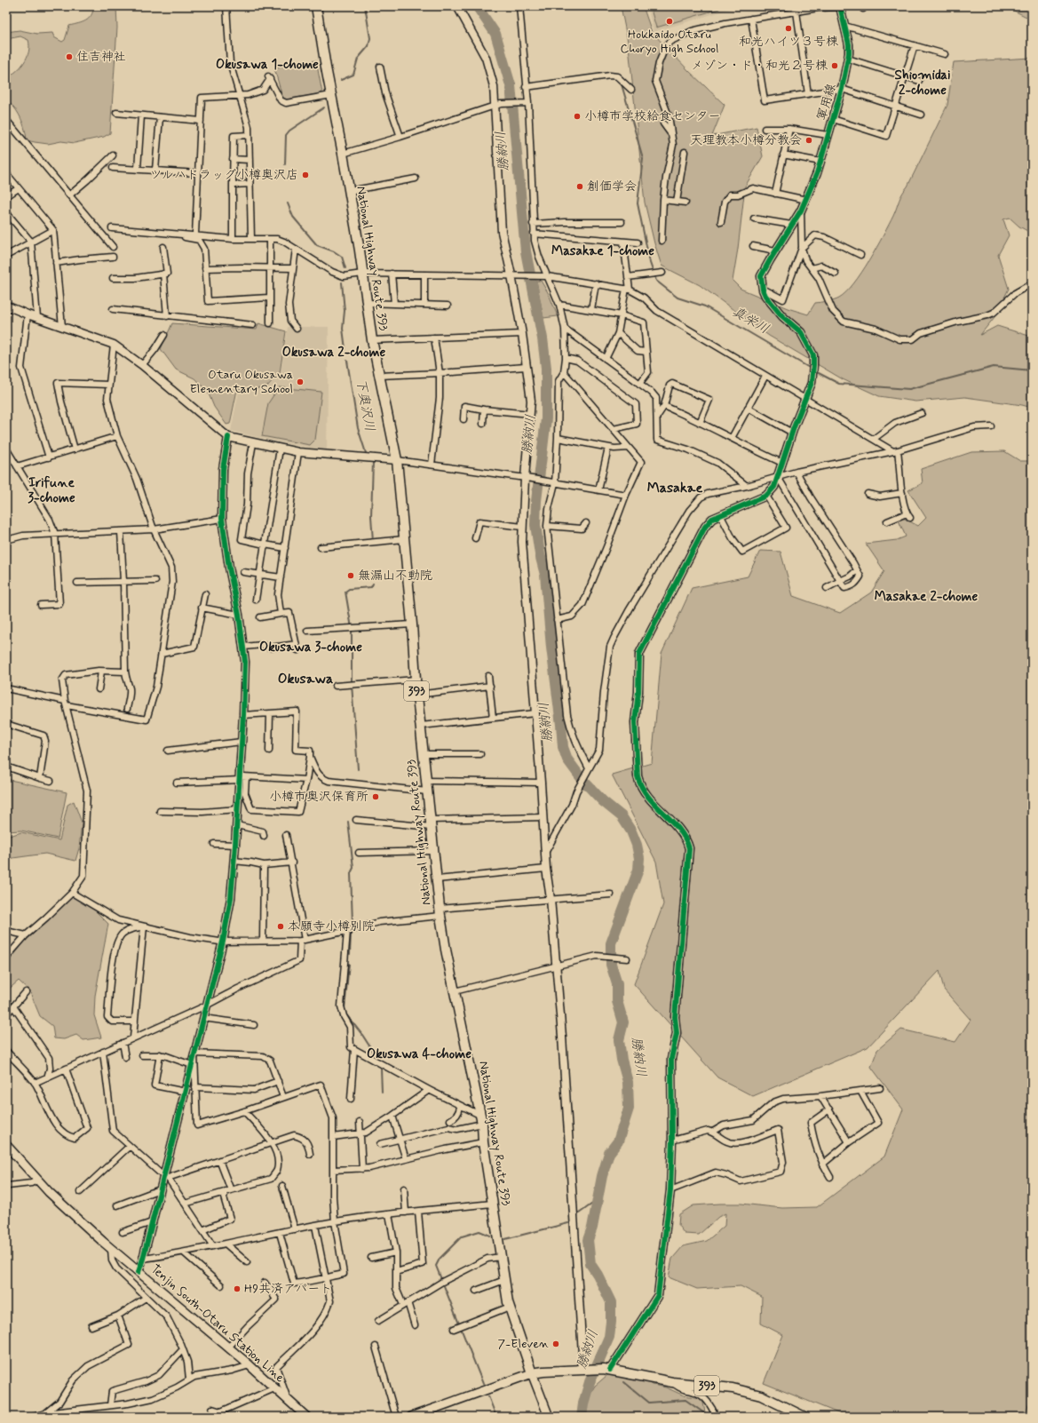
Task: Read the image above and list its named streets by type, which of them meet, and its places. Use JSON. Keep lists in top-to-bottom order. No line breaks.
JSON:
{"streets":{"highway":["National Highway Route 393","393"],"main road":["Tenjin South-Otaru Station Line"],"street":["軍用線"]},"crossings":[["National Highway Route 393","393"]],"districts":["Okusawa 1-chome","Shiomidai 2-chome","Masakae 1-chome","Okusawa 2-chome","Irifune 3-chome","Masakae","Masakae 2-chome","Okusawa 3-chome","Okusawa","Okusawa 4-chome"],"water":["勝納川","真栄川","下奥沢川"],"places":["Hokkaido Otaru Choryo High School","和光ハイツ３号棟","住吉神社","メゾン・ド・和光２号棟","小樽市学校給食センター","天理教本小樽分教会","ツルハドラッグ小樽奥沢店","創価学会","Otaru Okusawa Elementary School","無漏山不動院","小樽市奥沢保育所","本願寺小樽別院","H9共済アパート","7-Eleven"]}
